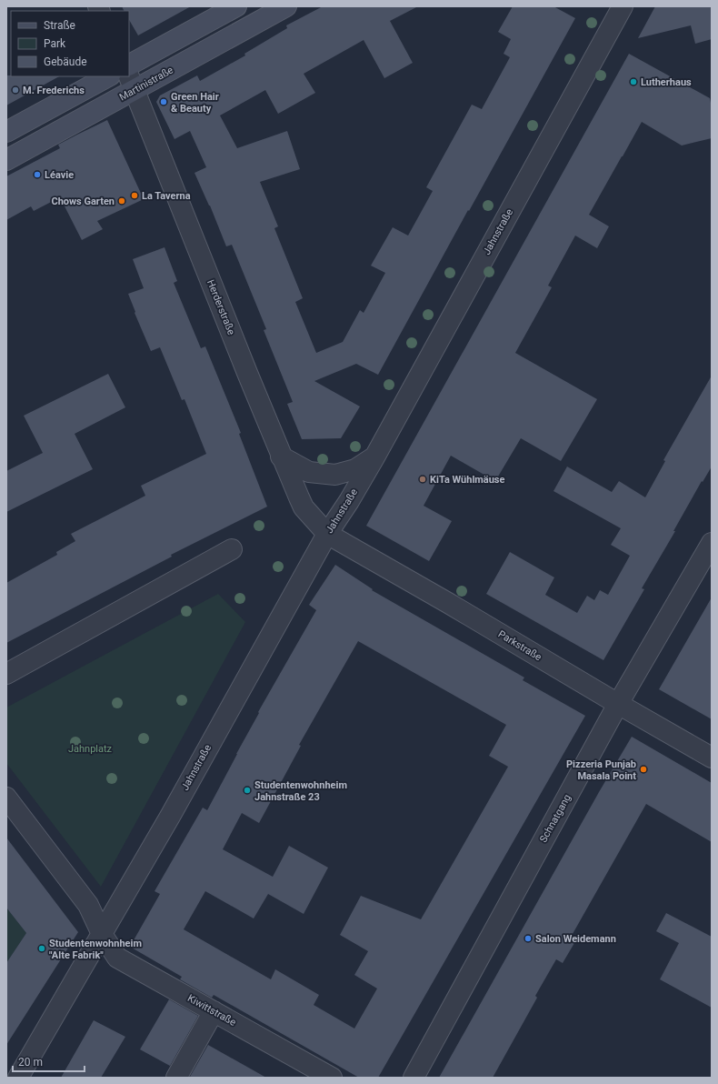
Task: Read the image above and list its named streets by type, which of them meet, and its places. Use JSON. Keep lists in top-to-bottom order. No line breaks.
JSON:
{"streets":{"main road":["Martinistraße"],"street":["Jahnstraße","Herderstraße","Parkstraße","Schnatgang","Kiwittstraße"]},"crossings":[["Martinistraße","Herderstraße"],["Jahnstraße","Herderstraße"],["Jahnstraße","Parkstraße"],["Jahnstraße","Kiwittstraße"],["Herderstraße","Parkstraße"],["Parkstraße","Schnatgang"]],"parks":["Jahnplatz"],"places":["Lutherhaus","M. Frederichs","Green Hair & Beauty","Léavie","La Taverna","Chows Garten","KiTa Wühlmäuse","Pizzeria Punjab Masala Point","Studentenwohnheim Jahnstraße 23","Salon Weidemann","Studentenwohnheim \"Alte Fabrik\""],"legend":["Straße","Park","Gebäude"],"scale_bar":"20 m"}
